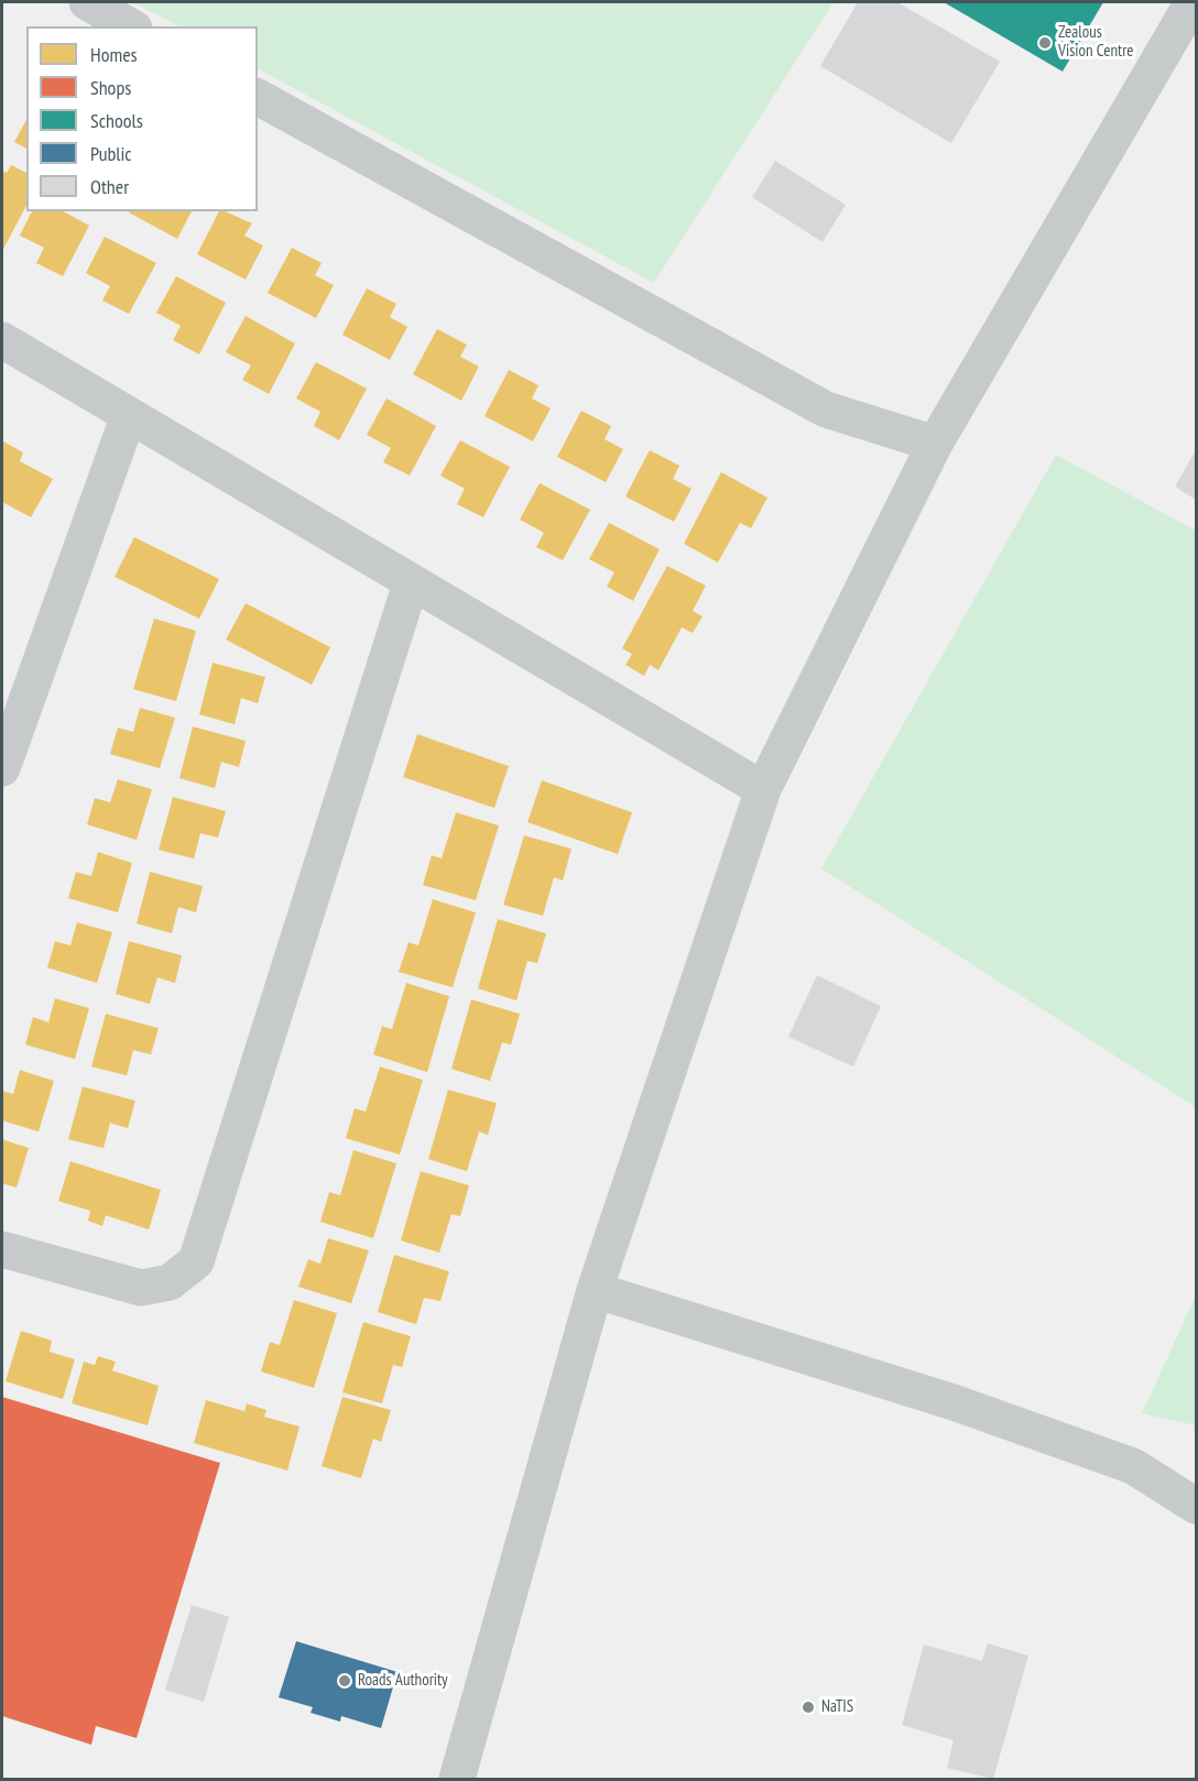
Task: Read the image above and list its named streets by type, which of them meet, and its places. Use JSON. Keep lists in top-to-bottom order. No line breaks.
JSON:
{"places":["Zealous Vision Centre","Roads Authority","NaTIS"],"legend":["Homes","Shops","Schools","Public","Other"]}
